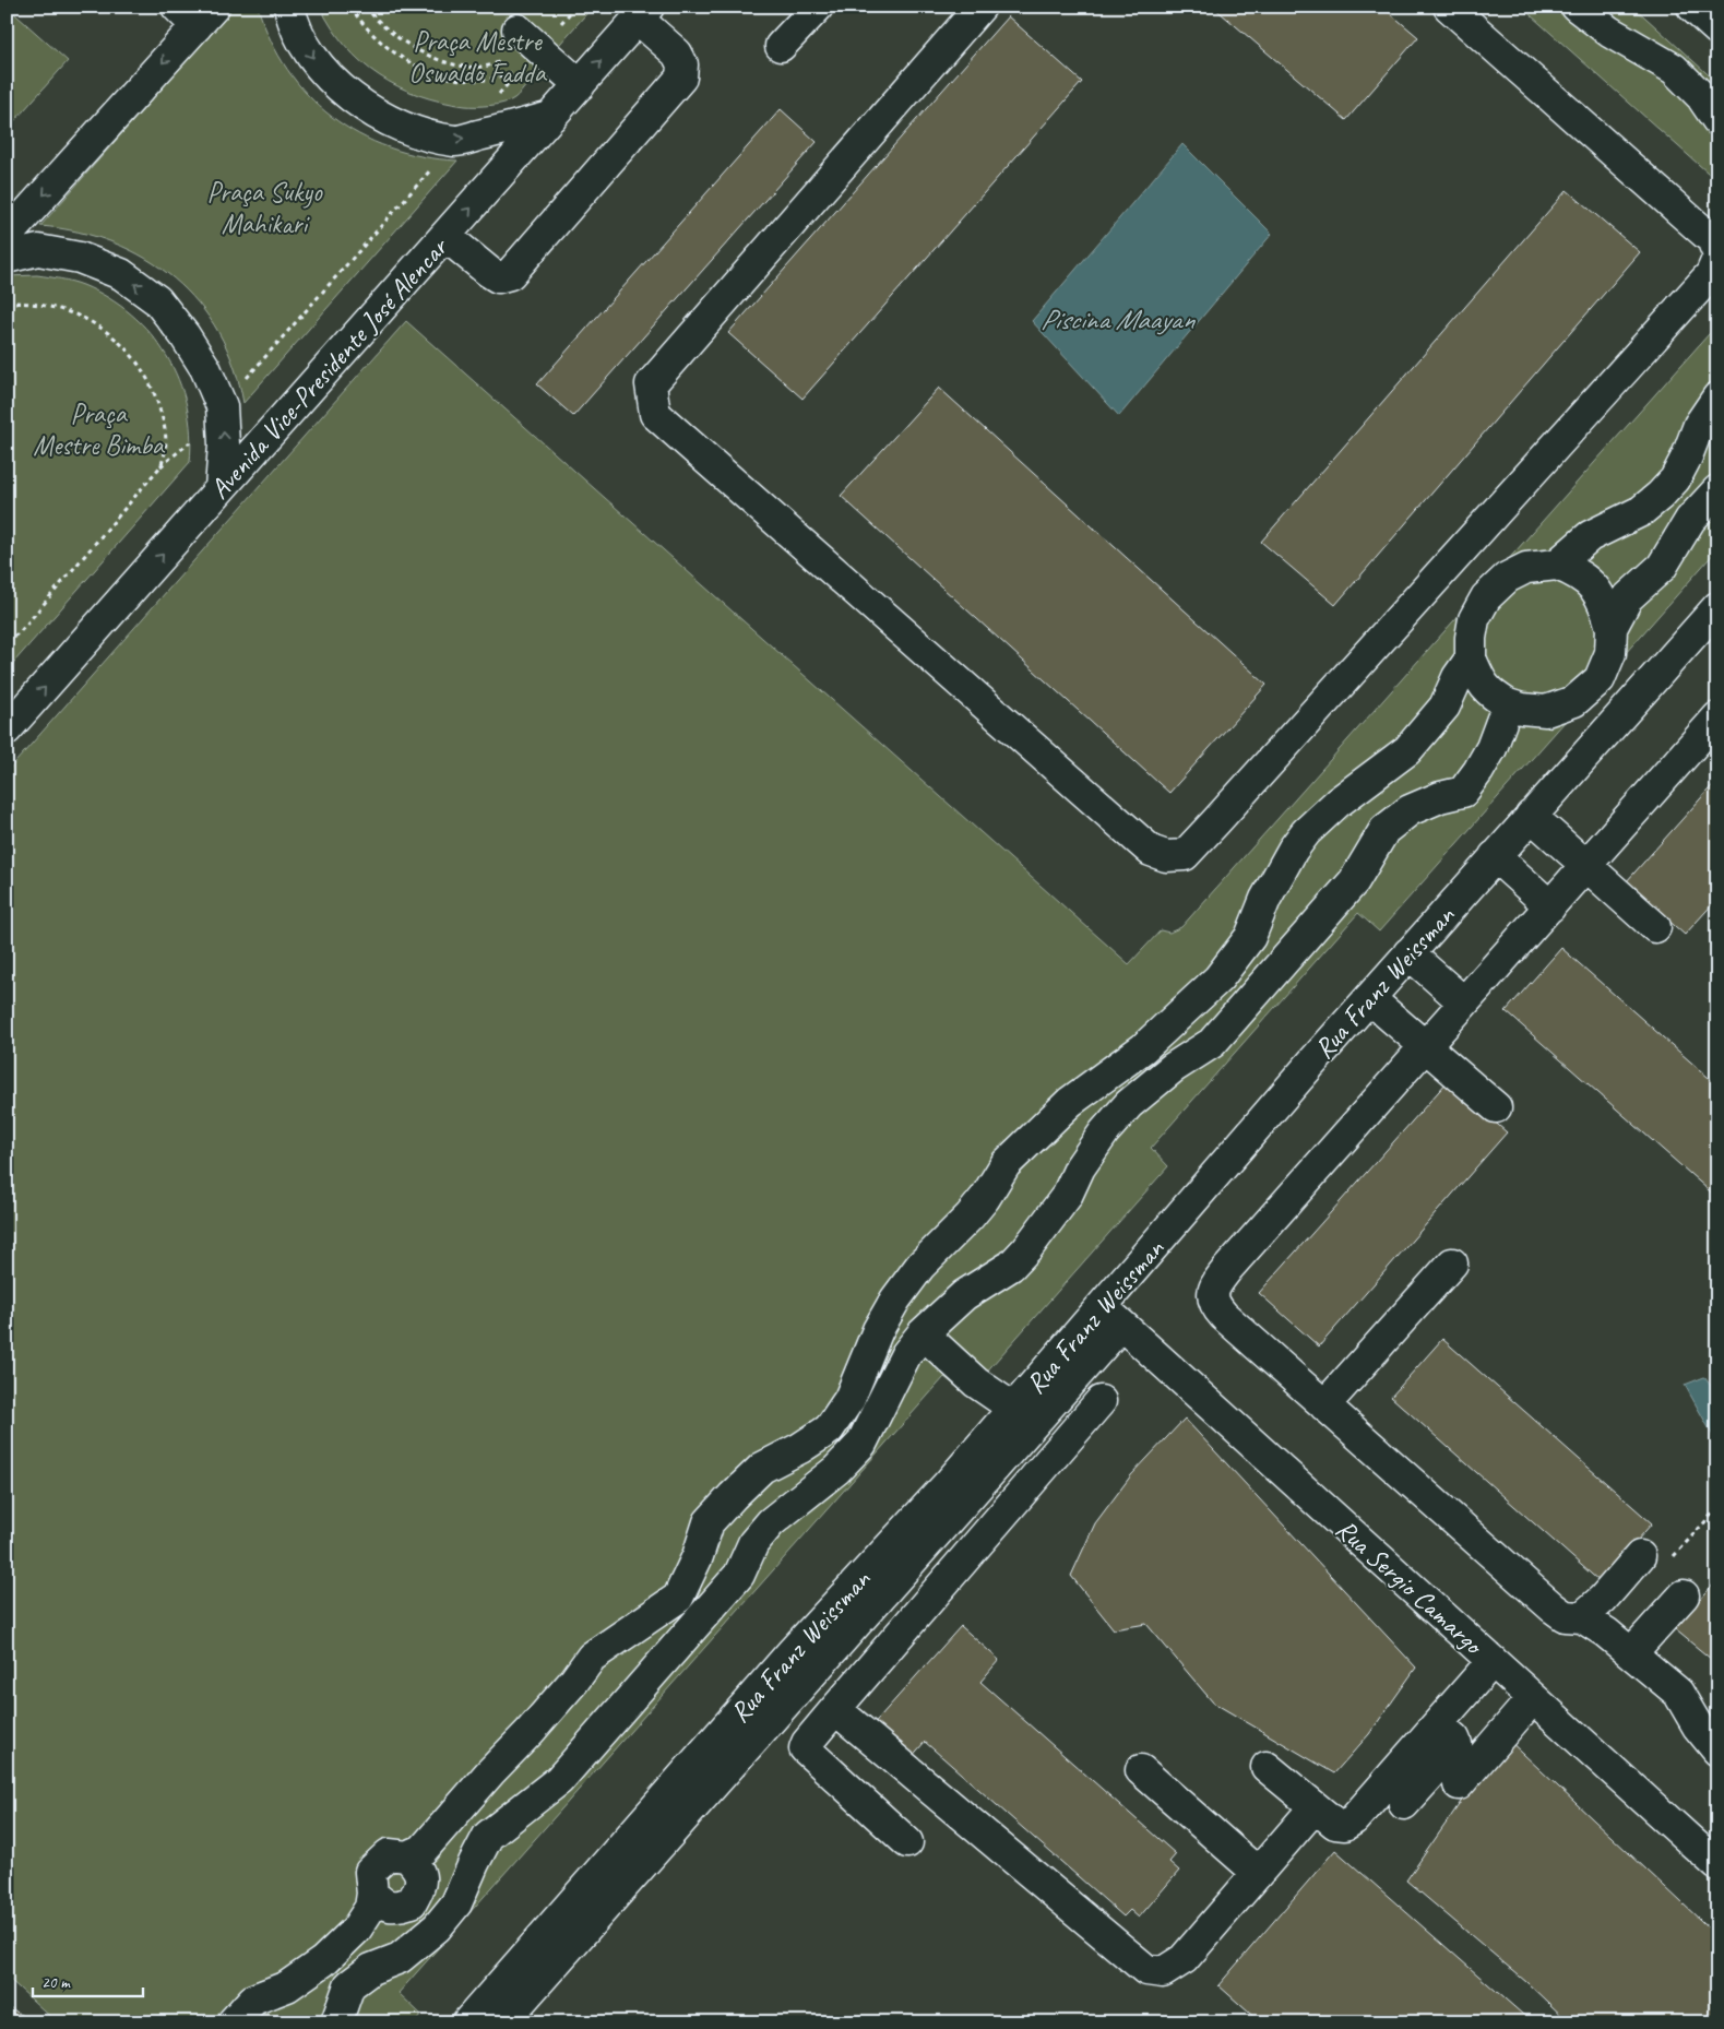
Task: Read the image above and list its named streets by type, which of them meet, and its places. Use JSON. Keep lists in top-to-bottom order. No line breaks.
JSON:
{"streets":{"street":["Avenida Vice-Presidente José Alencar","Rua Franz Weissman","Rua Sergio Camargo"]},"crossings":[["Rua Franz Weissman","Rua Sergio Camargo"]],"one_way":["Avenida Vice-Presidente José Alencar"],"water":["Piscina Maayan"],"parks":["Praça Mestre Oswaldo Fadda","Praça Sukyo Mahikari","Praça Mestre Bimba"],"scale_bar":"20 m"}
